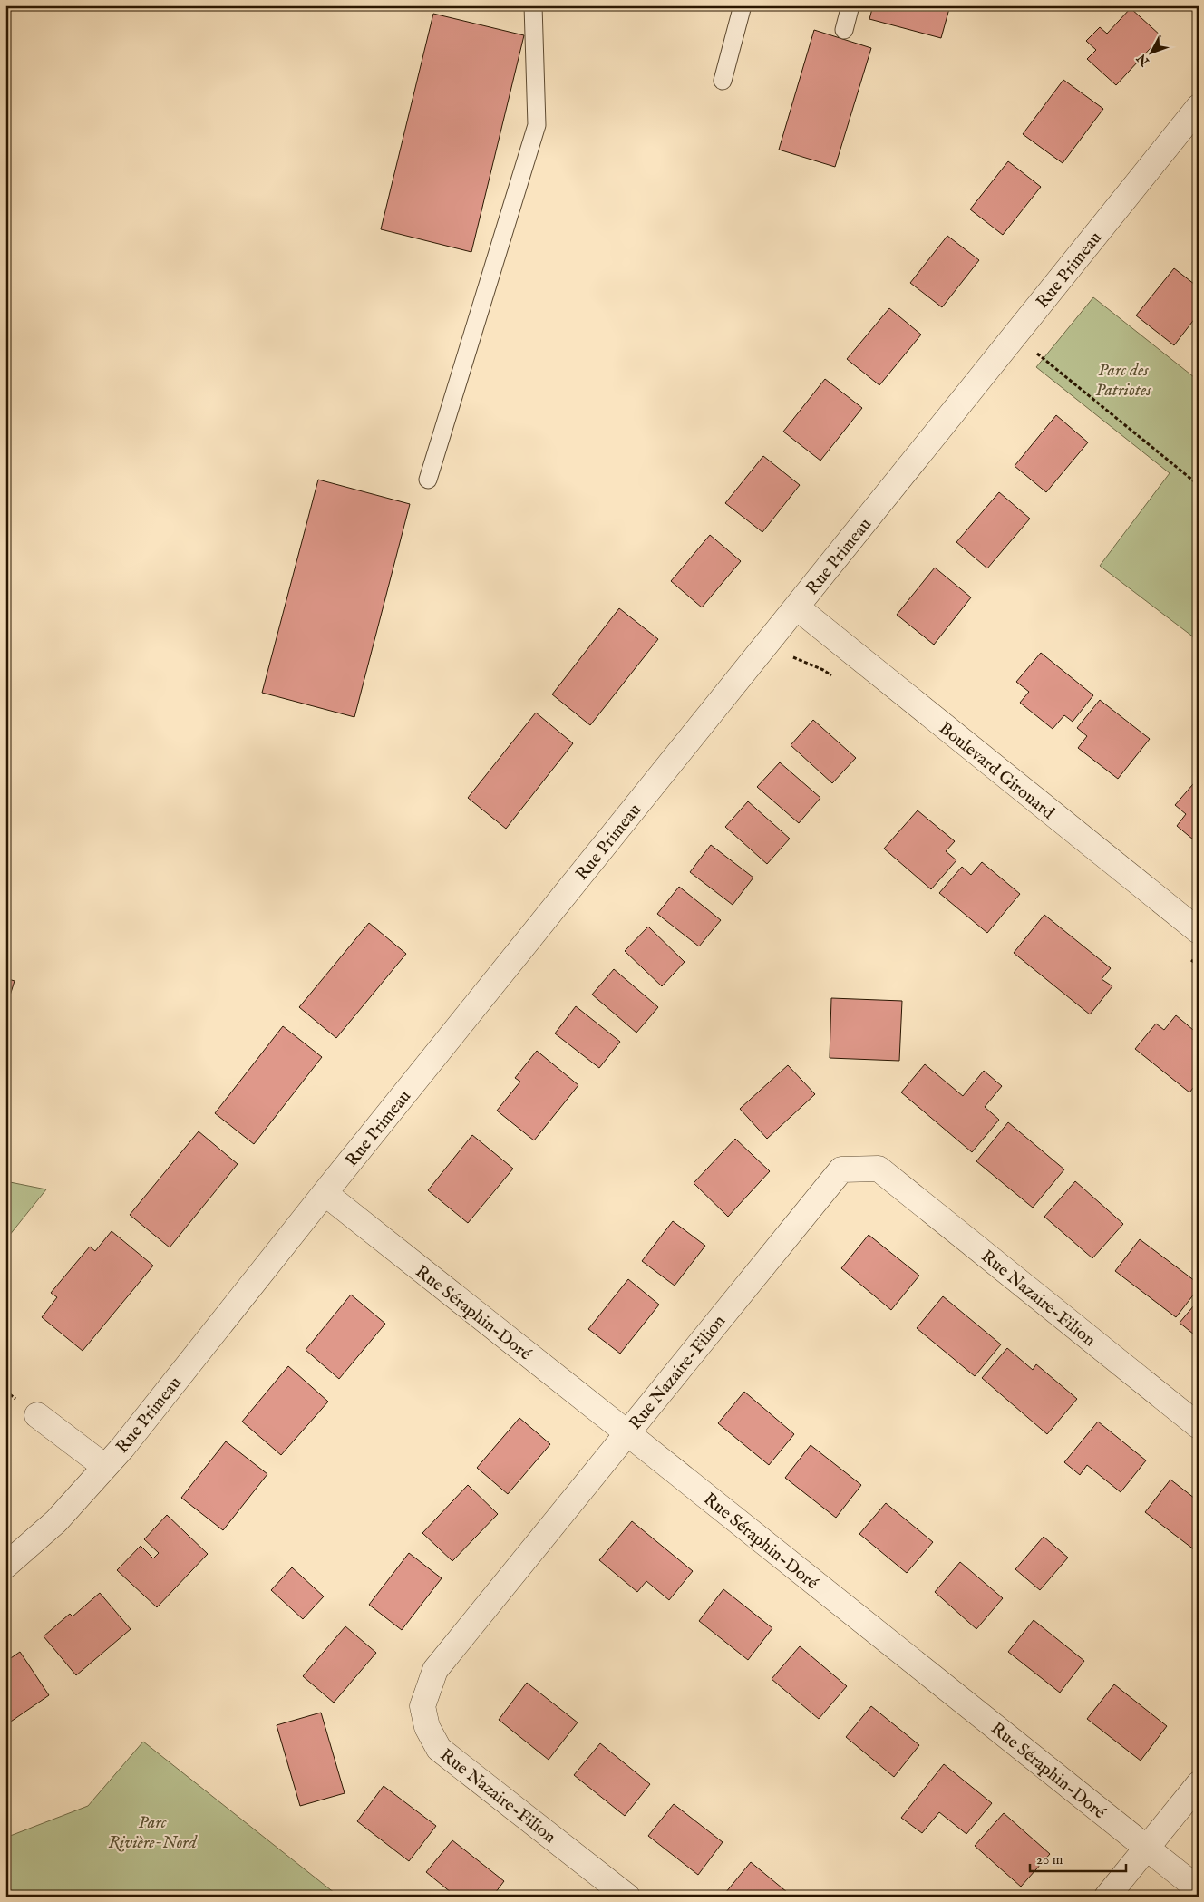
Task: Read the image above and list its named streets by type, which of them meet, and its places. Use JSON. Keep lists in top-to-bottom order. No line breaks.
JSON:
{"streets":{"street":["Rue Primeau","Boulevard Girouard","Rue Nazaire-Filion","Rue Séraphin-Doré"]},"crossings":[["Rue Primeau","Boulevard Girouard"],["Rue Primeau","Rue Séraphin-Doré"],["Rue Nazaire-Filion","Rue Séraphin-Doré"]],"parks":["Parc des Patriotes","Parc Rivière-Nord"],"scale_bar":"20 m","north":"bottom left"}
